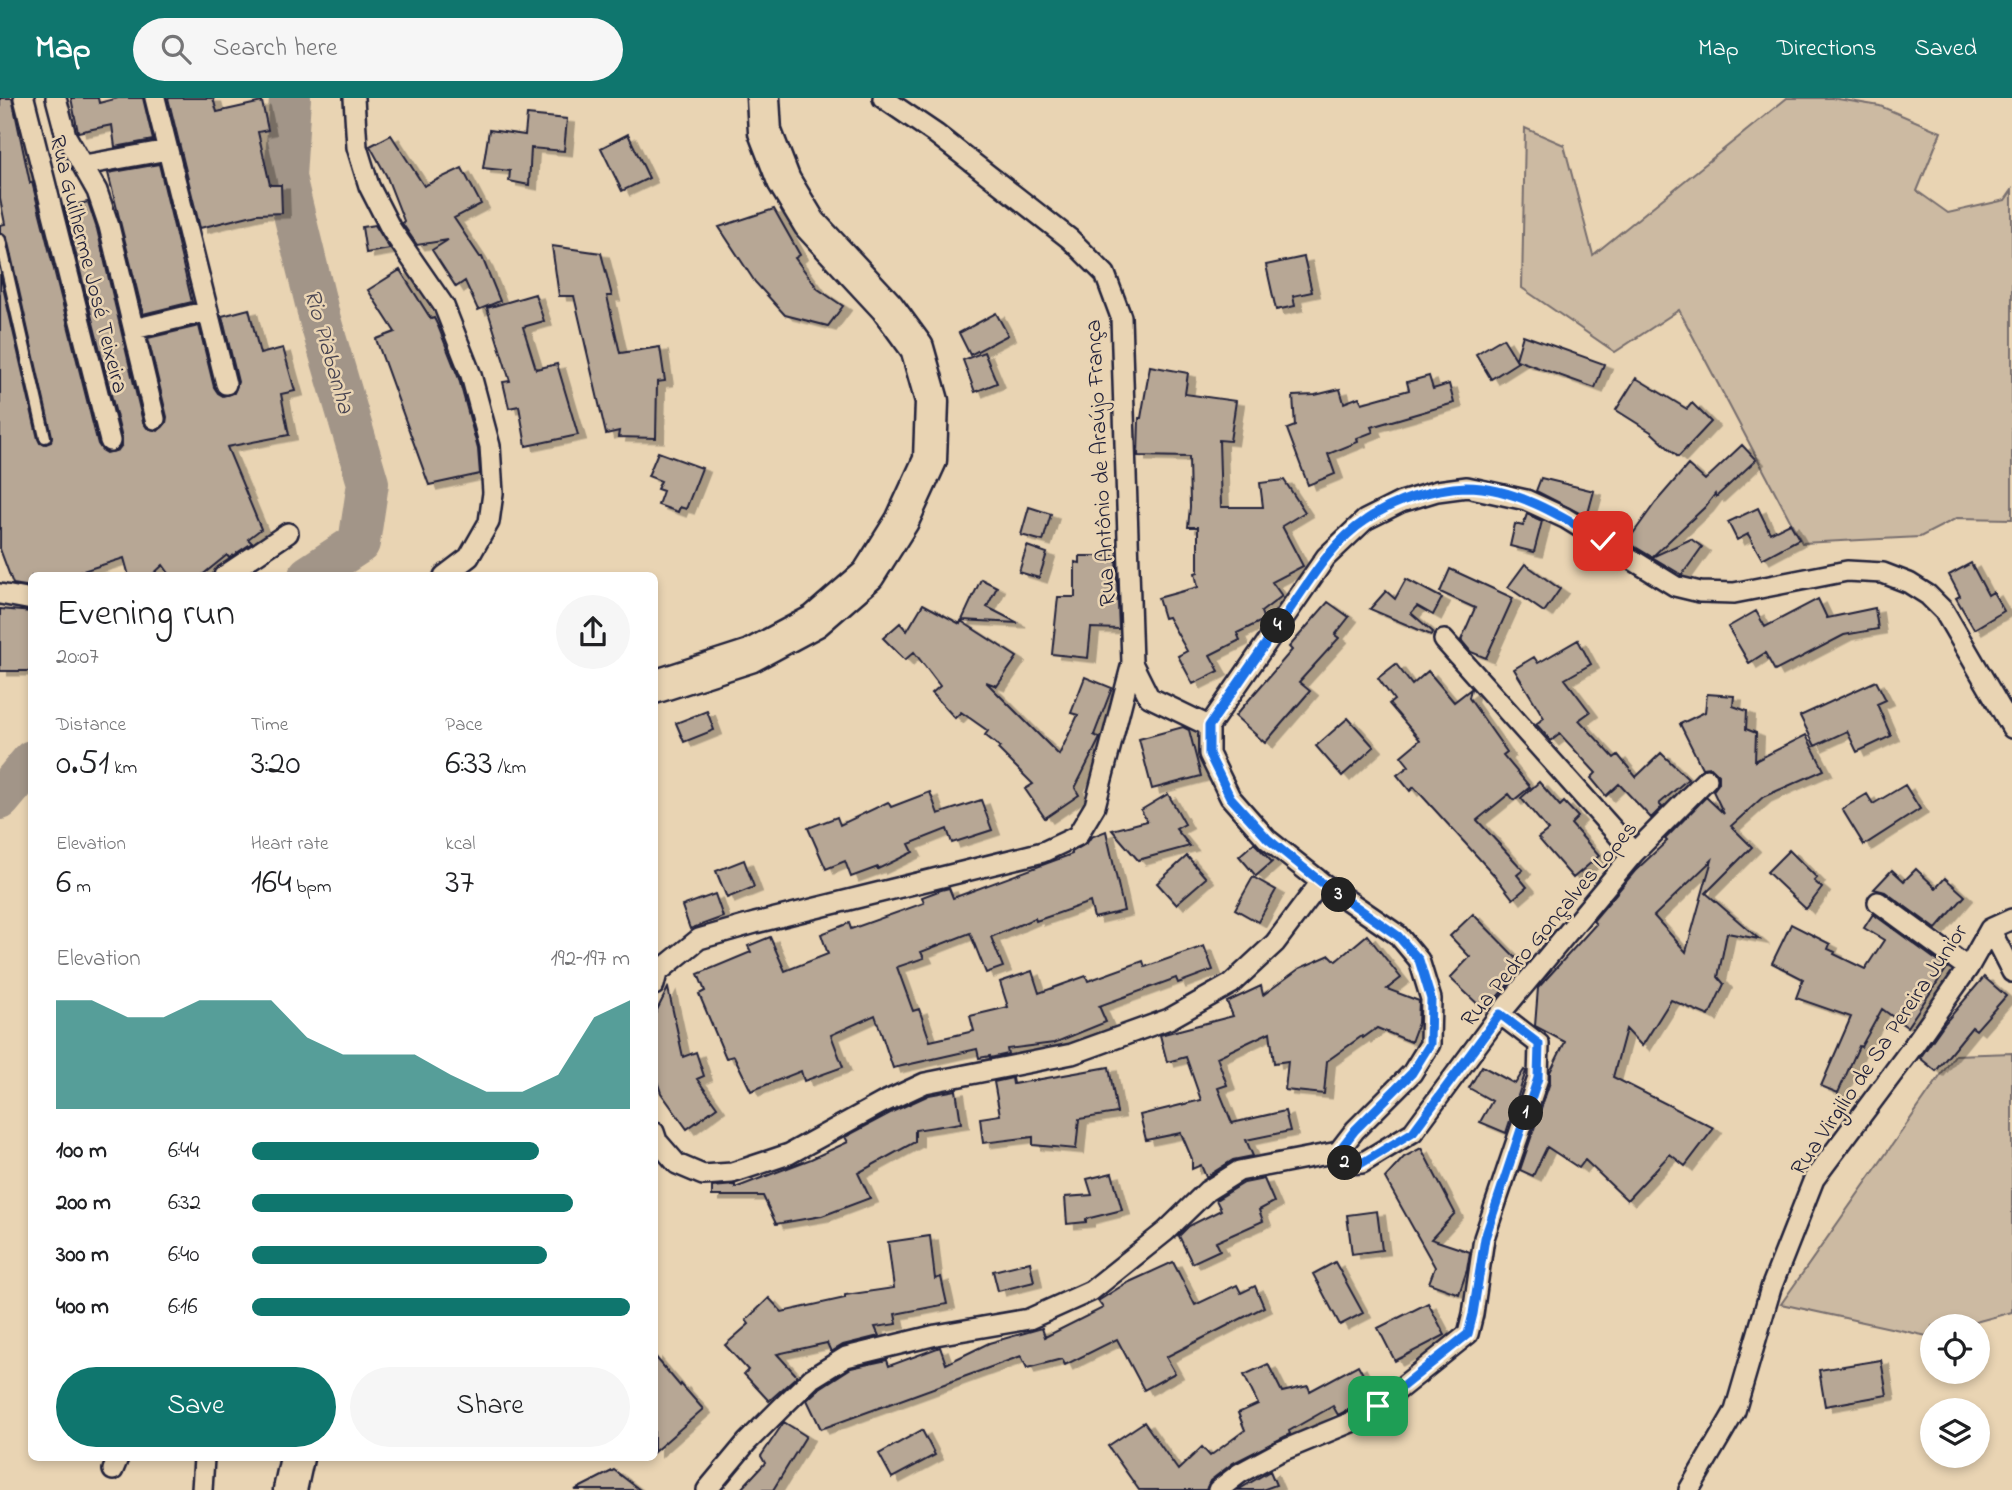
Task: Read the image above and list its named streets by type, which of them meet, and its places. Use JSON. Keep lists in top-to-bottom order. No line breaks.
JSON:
{"streets":{"street":["Rua Guilherme José Teixeira","Rua Antônio de Araújo França","Rua Pedro Gonçalves Lopes","Rua Virgilio de Sa Pereira Junior"]},"water":["Rio Piabanha"],"page":{"header":"Map","search":"Search here","nav":["Map","Directions","Saved"],"heading":["Evening run","20:07"],"pins":["4","3","1","2"],"stats":[["Distance","0.51 km"],["Time","3:20"],["Pace","6:33 /km"],["Elevation","6 m"],["Heart rate","164 bpm"],["kcal","37"]],"chart":["Elevation","192–197 m"],"list":[{"name":"100 m","note":"6:44"},{"name":"200 m","note":"6:32"},{"name":"300 m","note":"6:40"},{"name":"400 m","note":"6:16"}],"buttons":["Save","Share"]}}
